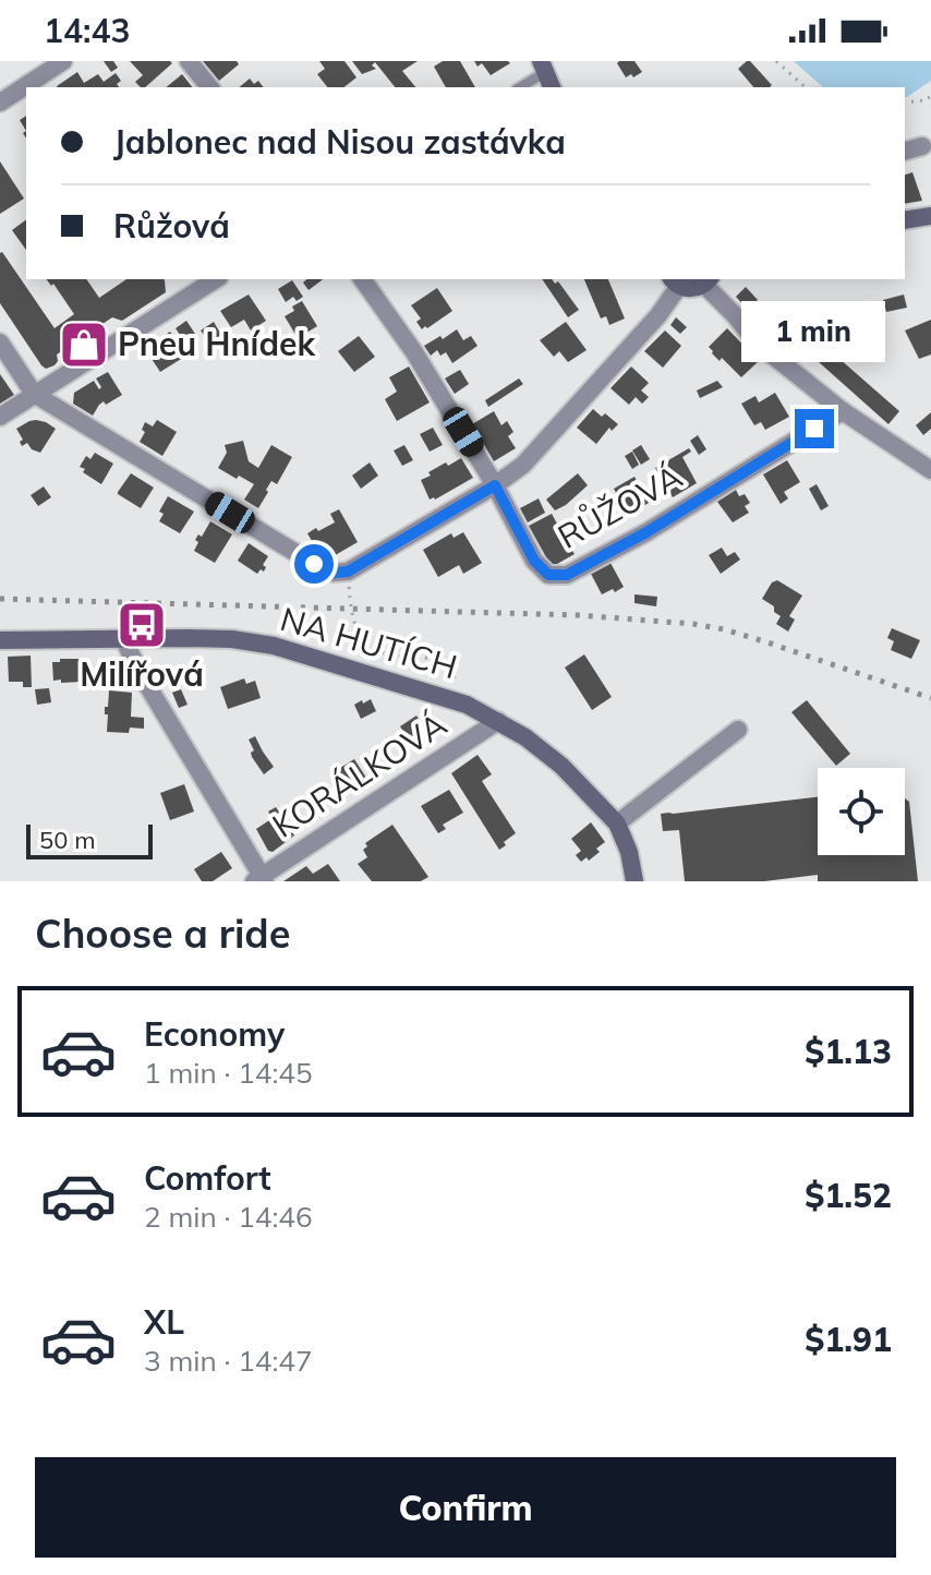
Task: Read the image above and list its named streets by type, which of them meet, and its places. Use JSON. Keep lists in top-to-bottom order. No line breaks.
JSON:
{"streets":{"street":["RŮŽOVÁ","NA HUTÍCH","KORÁLKOVÁ"]},"crossings":[["NA HUTÍCH","KORÁLKOVÁ"]],"places":{"shop":["Pneu Hnídek"],"bus stop":["Milířová"]},"scale_bar":"50 m","page":{"status":"14:43","banner":["Jablonec nad Nisou zastávka","Růžová"],"bubble":"1 min","scale":"50 m","heading":"Choose a ride","list":[{"name":"Economy","note":"1 min · 14:45","value":"$1.13"},{"name":"Comfort","note":"2 min · 14:46","value":"$1.52"},{"name":"XL","note":"3 min · 14:47","value":"$1.91"}],"buttons":"Confirm"}}
